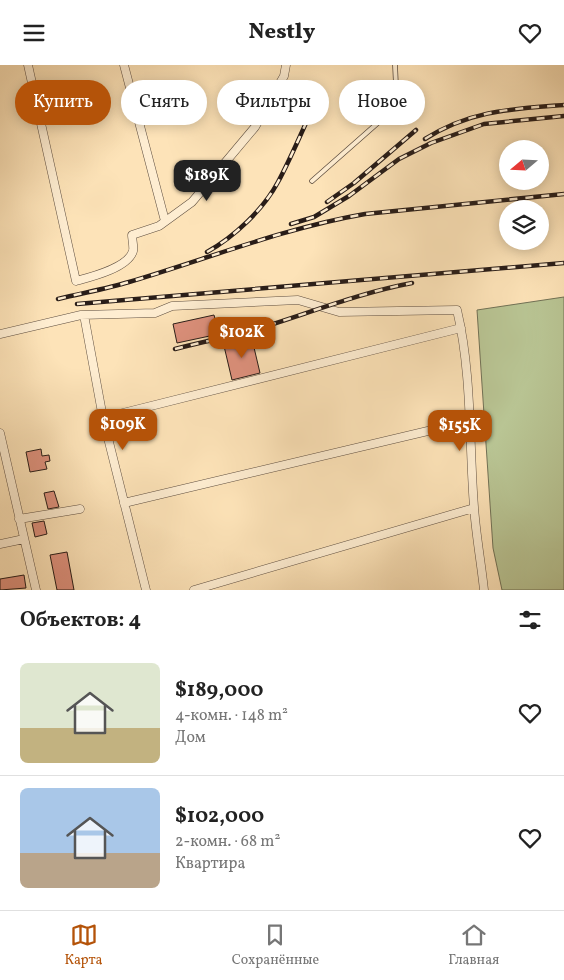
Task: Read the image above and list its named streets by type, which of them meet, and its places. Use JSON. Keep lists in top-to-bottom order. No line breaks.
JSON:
{"north":"left","page":{"header":"Nestly","chip":["Купить","Снять","Фильтры","Новое"],"price":["$189K","$102K","$109K","$155K"],"heading":"Объектов: 4","list":[{"name":"$189,000","note":"4-комн. · 148 m² · Дом"},{"name":"$102,000","note":"2-комн. · 68 m² · Квартира"}],"tabs":["Карта","Сохранённые","Главная"]}}
